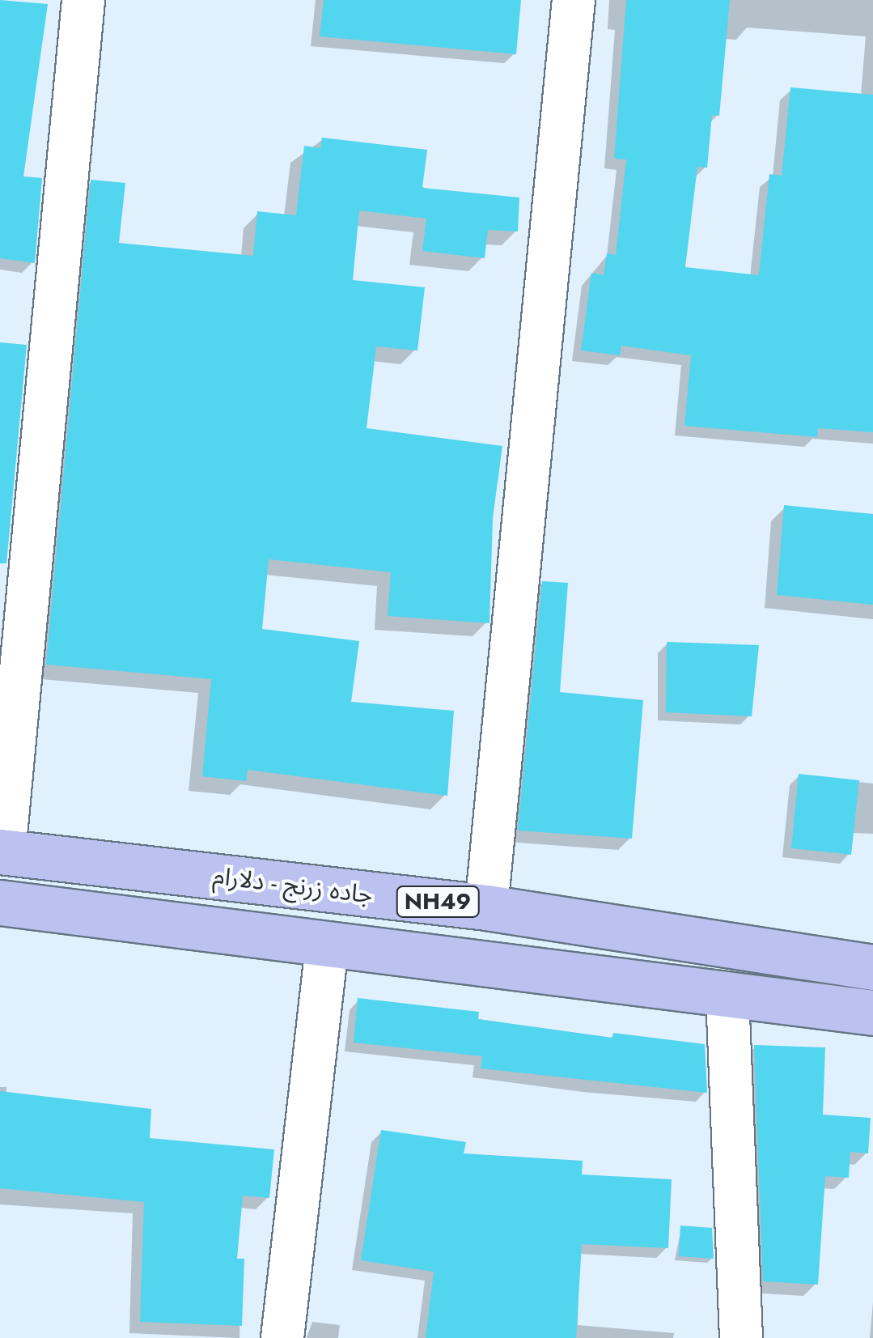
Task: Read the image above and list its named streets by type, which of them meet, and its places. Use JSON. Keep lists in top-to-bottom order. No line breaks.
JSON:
{"streets":{"highway":["جاده زرنج - دلارام","NH49"]}}
